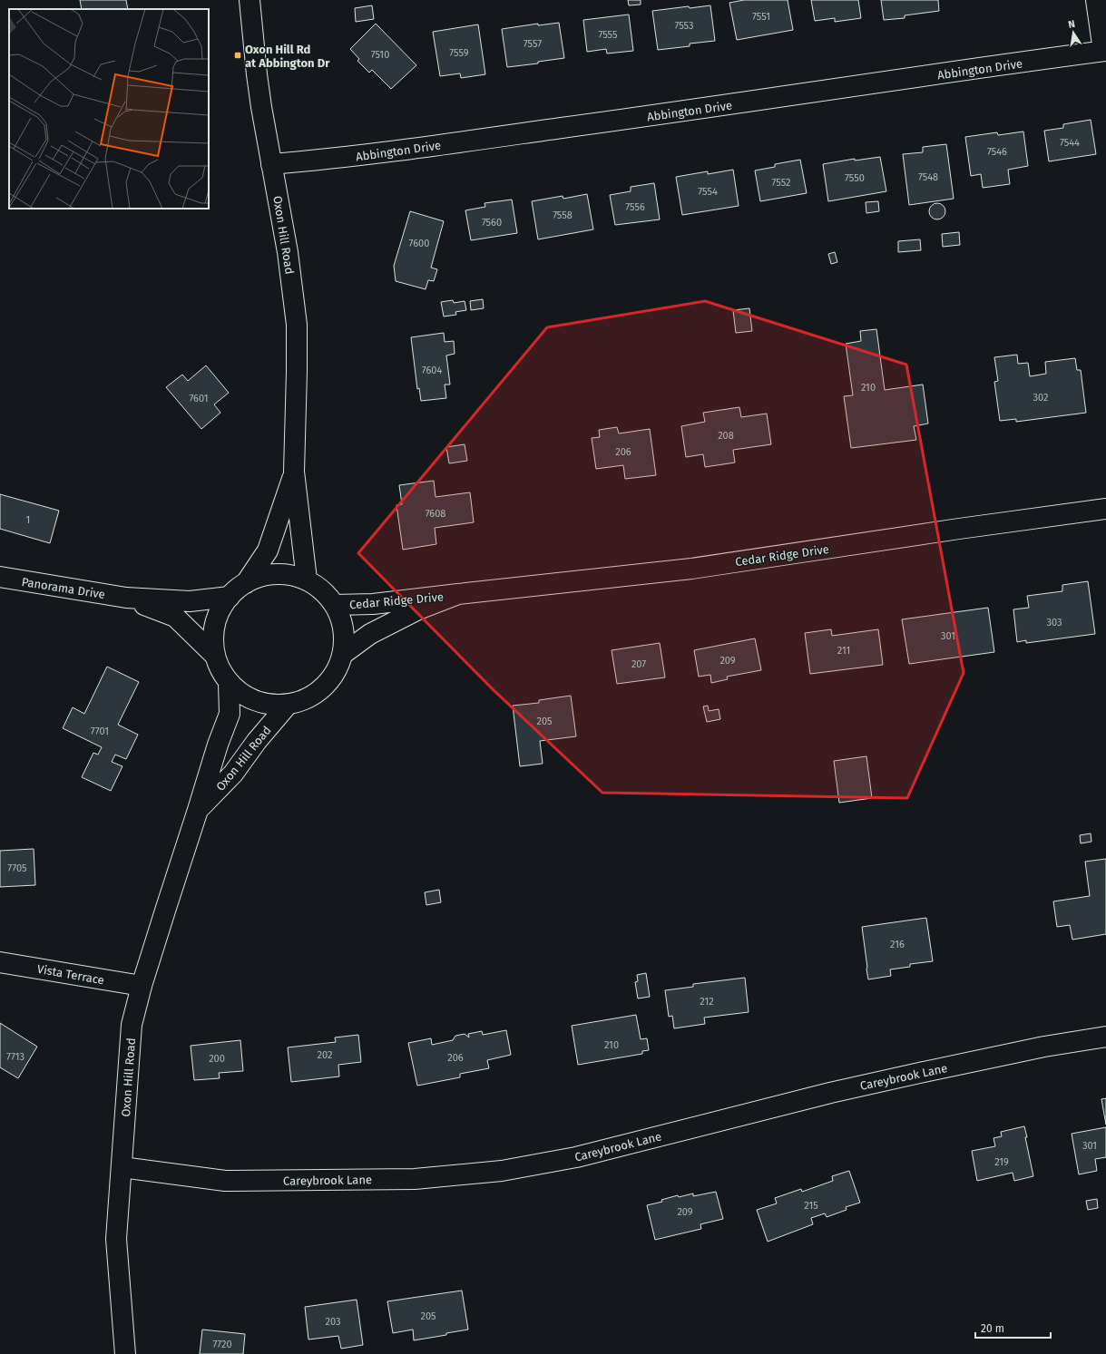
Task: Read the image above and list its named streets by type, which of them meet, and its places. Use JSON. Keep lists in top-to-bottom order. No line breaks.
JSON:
{"streets":{"street":["Abbington Drive","Oxon Hill Road","Cedar Ridge Drive","Panorama Drive","Vista Terrace","Careybrook Lane"]},"crossings":[["Abbington Drive","Oxon Hill Road"],["Oxon Hill Road","Vista Terrace"],["Oxon Hill Road","Careybrook Lane"]],"places":{"transit":["Oxon Hill Rd at Abbington Dr"]},"house_numbers":["7551","7553","7555","7557","7559","7510","7544","7546","7548","7550","7552","7554","7556","7558","7560","7600","7604","210","302","7601","208","206","7608","1","303","301","211","209","207","205","7701","7705","216","212","210","202","7713","206","200","301","219","215","209","205","203","7720"],"scale_bar":"20 m","north":"top"}
